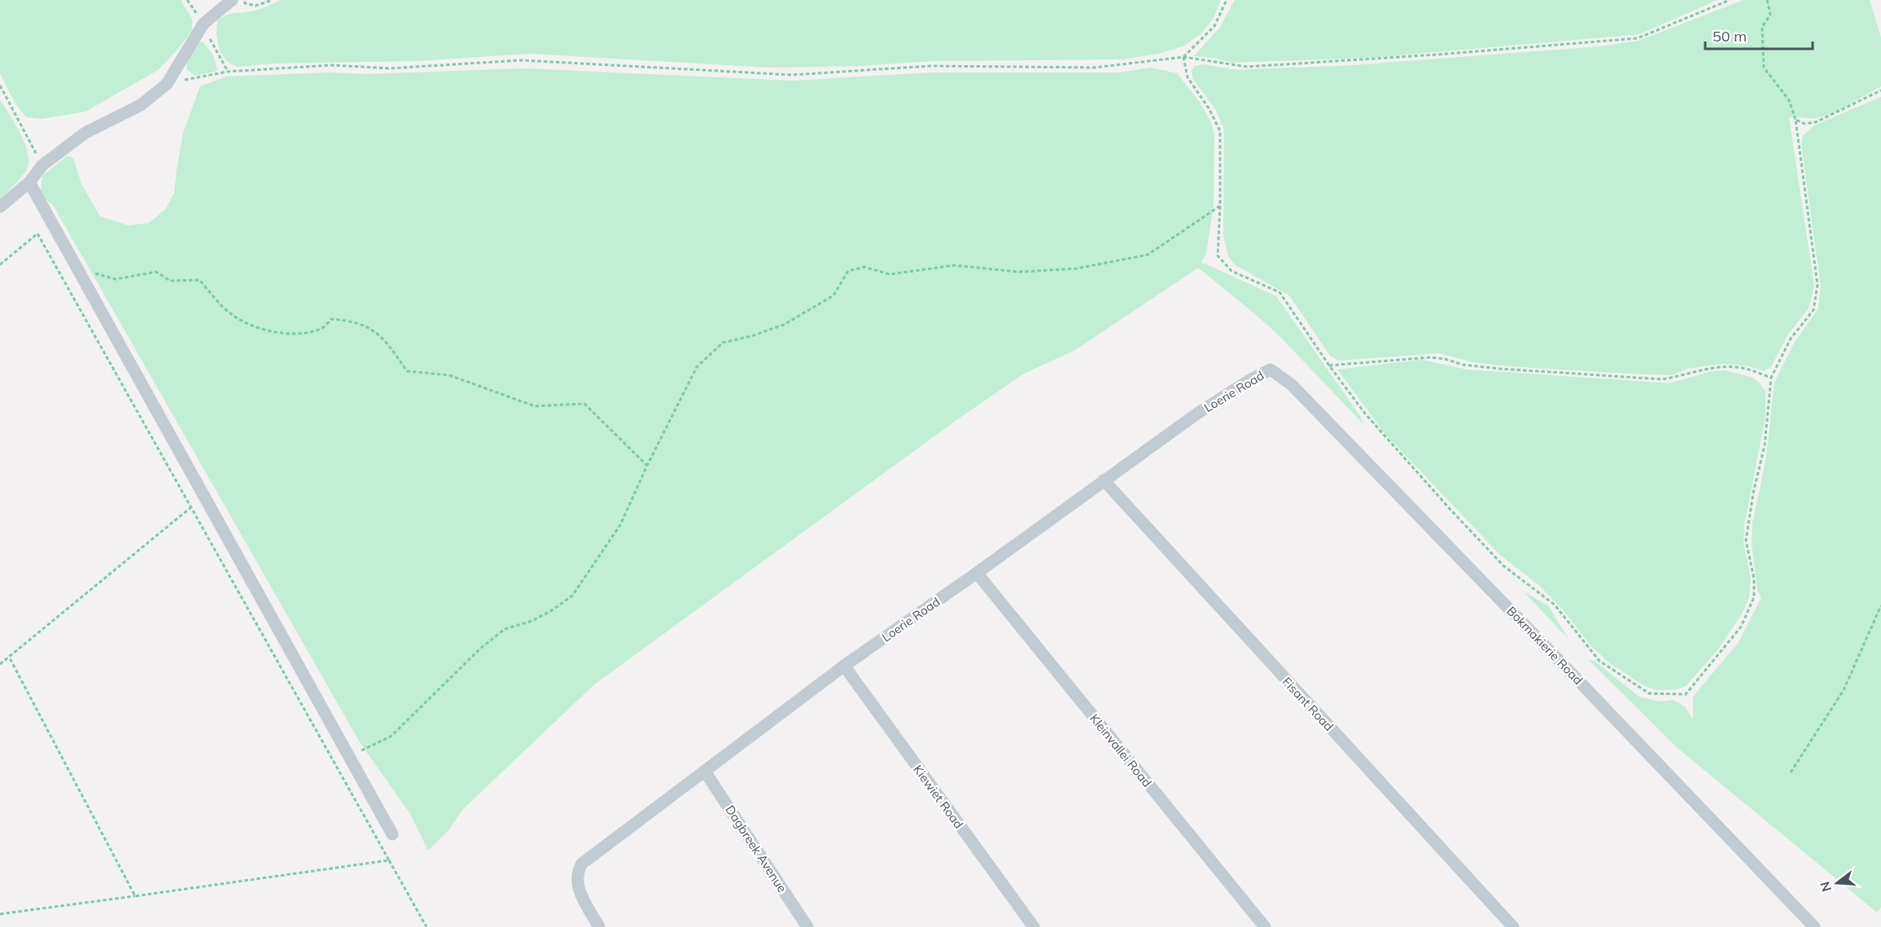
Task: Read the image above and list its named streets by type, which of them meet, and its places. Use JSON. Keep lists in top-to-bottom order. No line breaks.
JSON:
{"streets":{"street":["Loerie Road","Bokmakierie Road","Fisant Road","Kleinvallei Road","Kiewiet Road","Dagbreek Avenue"]},"crossings":[["Loerie Road","Bokmakierie Road"],["Loerie Road","Fisant Road"],["Loerie Road","Kleinvallei Road"],["Loerie Road","Kiewiet Road"],["Loerie Road","Dagbreek Avenue"]],"scale_bar":"50 m","north":"left"}
